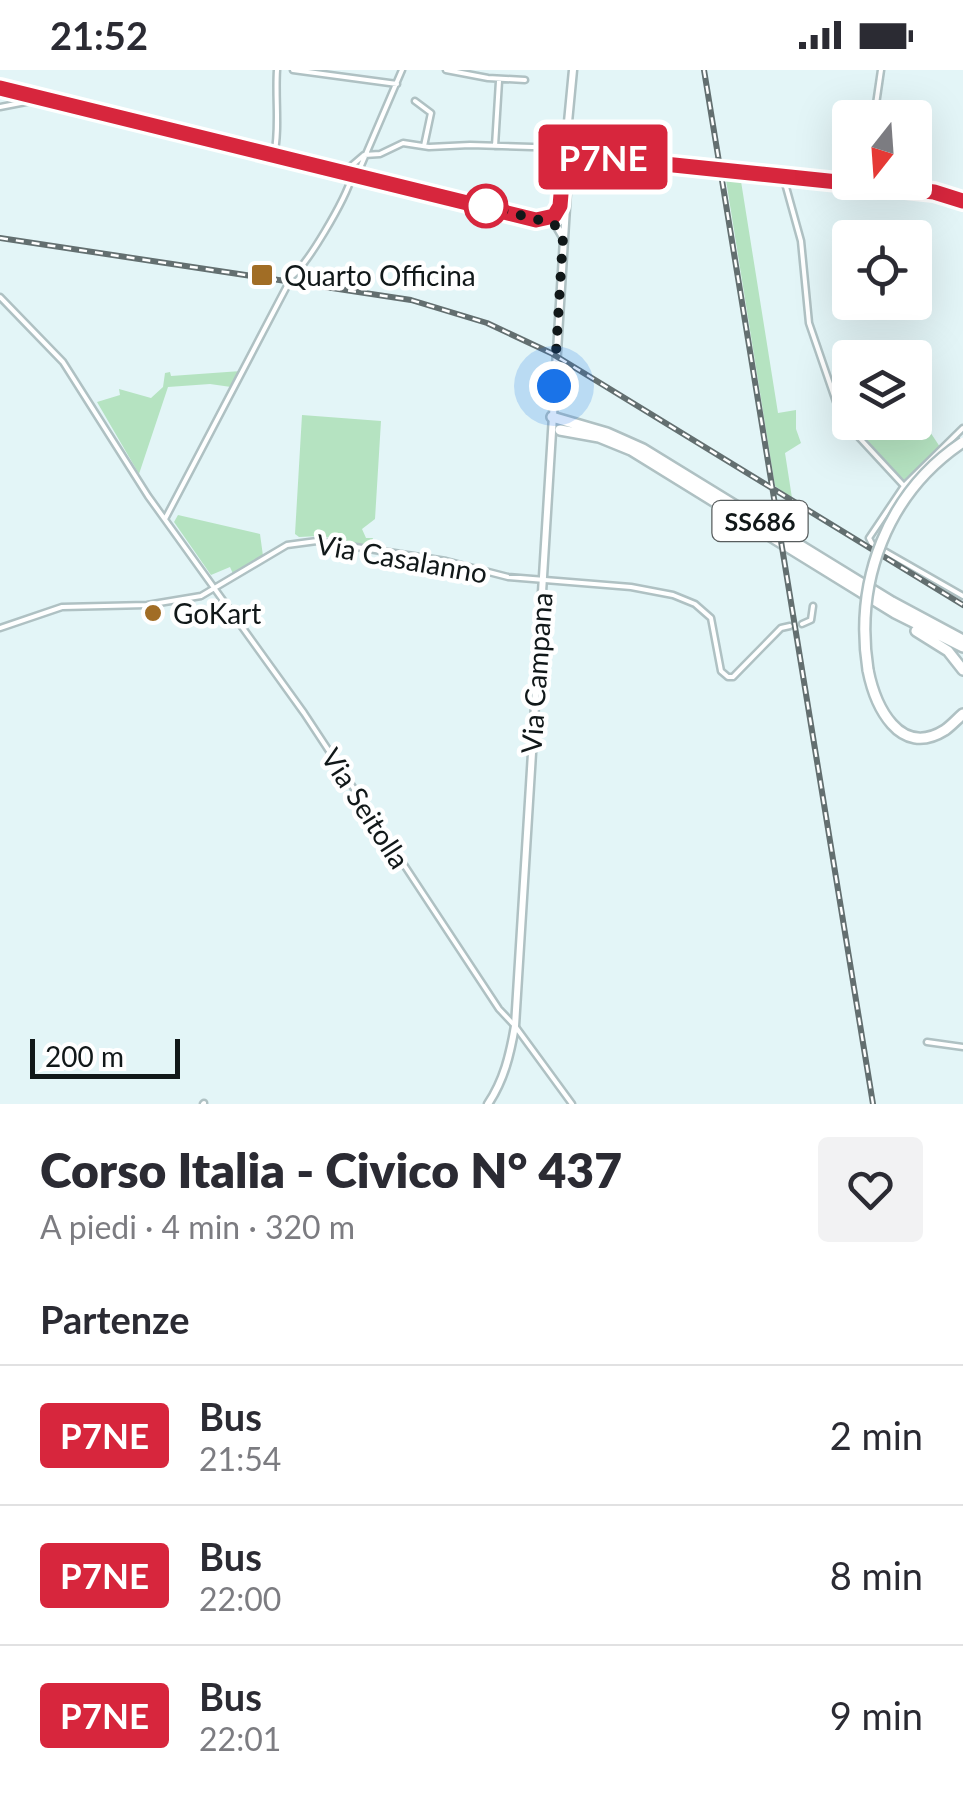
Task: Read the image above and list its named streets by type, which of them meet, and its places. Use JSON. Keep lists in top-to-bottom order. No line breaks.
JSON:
{"streets":{"highway":["SS686"],"main road":["Via Campana"],"street":["Via Casalanno","Via Seitolla"]},"crossings":[["Via Casalanno","Via Campana"],["Via Casalanno","Via Seitolla"],["Via Campana","Via Seitolla"]],"places":{"transit":["Quarto Officina"],"other":["GoKart"]},"lines":["bus line P7NE"],"scale_bar":"200 m","north":"bottom","page":{"status":"21:52","on_map":"P7NE","scale":"200 m","heading":[["Corso Italia - Civico N° 437","A piedi · 4 min · 320 m"],"Partenze"],"list":[{"mark":"P7NE","name":"Bus","note":"21:54","value":"2 min"},{"mark":"P7NE","name":"Bus","note":"22:00","value":"8 min"},{"mark":"P7NE","name":"Bus","note":"22:01","value":"9 min"}]}}
